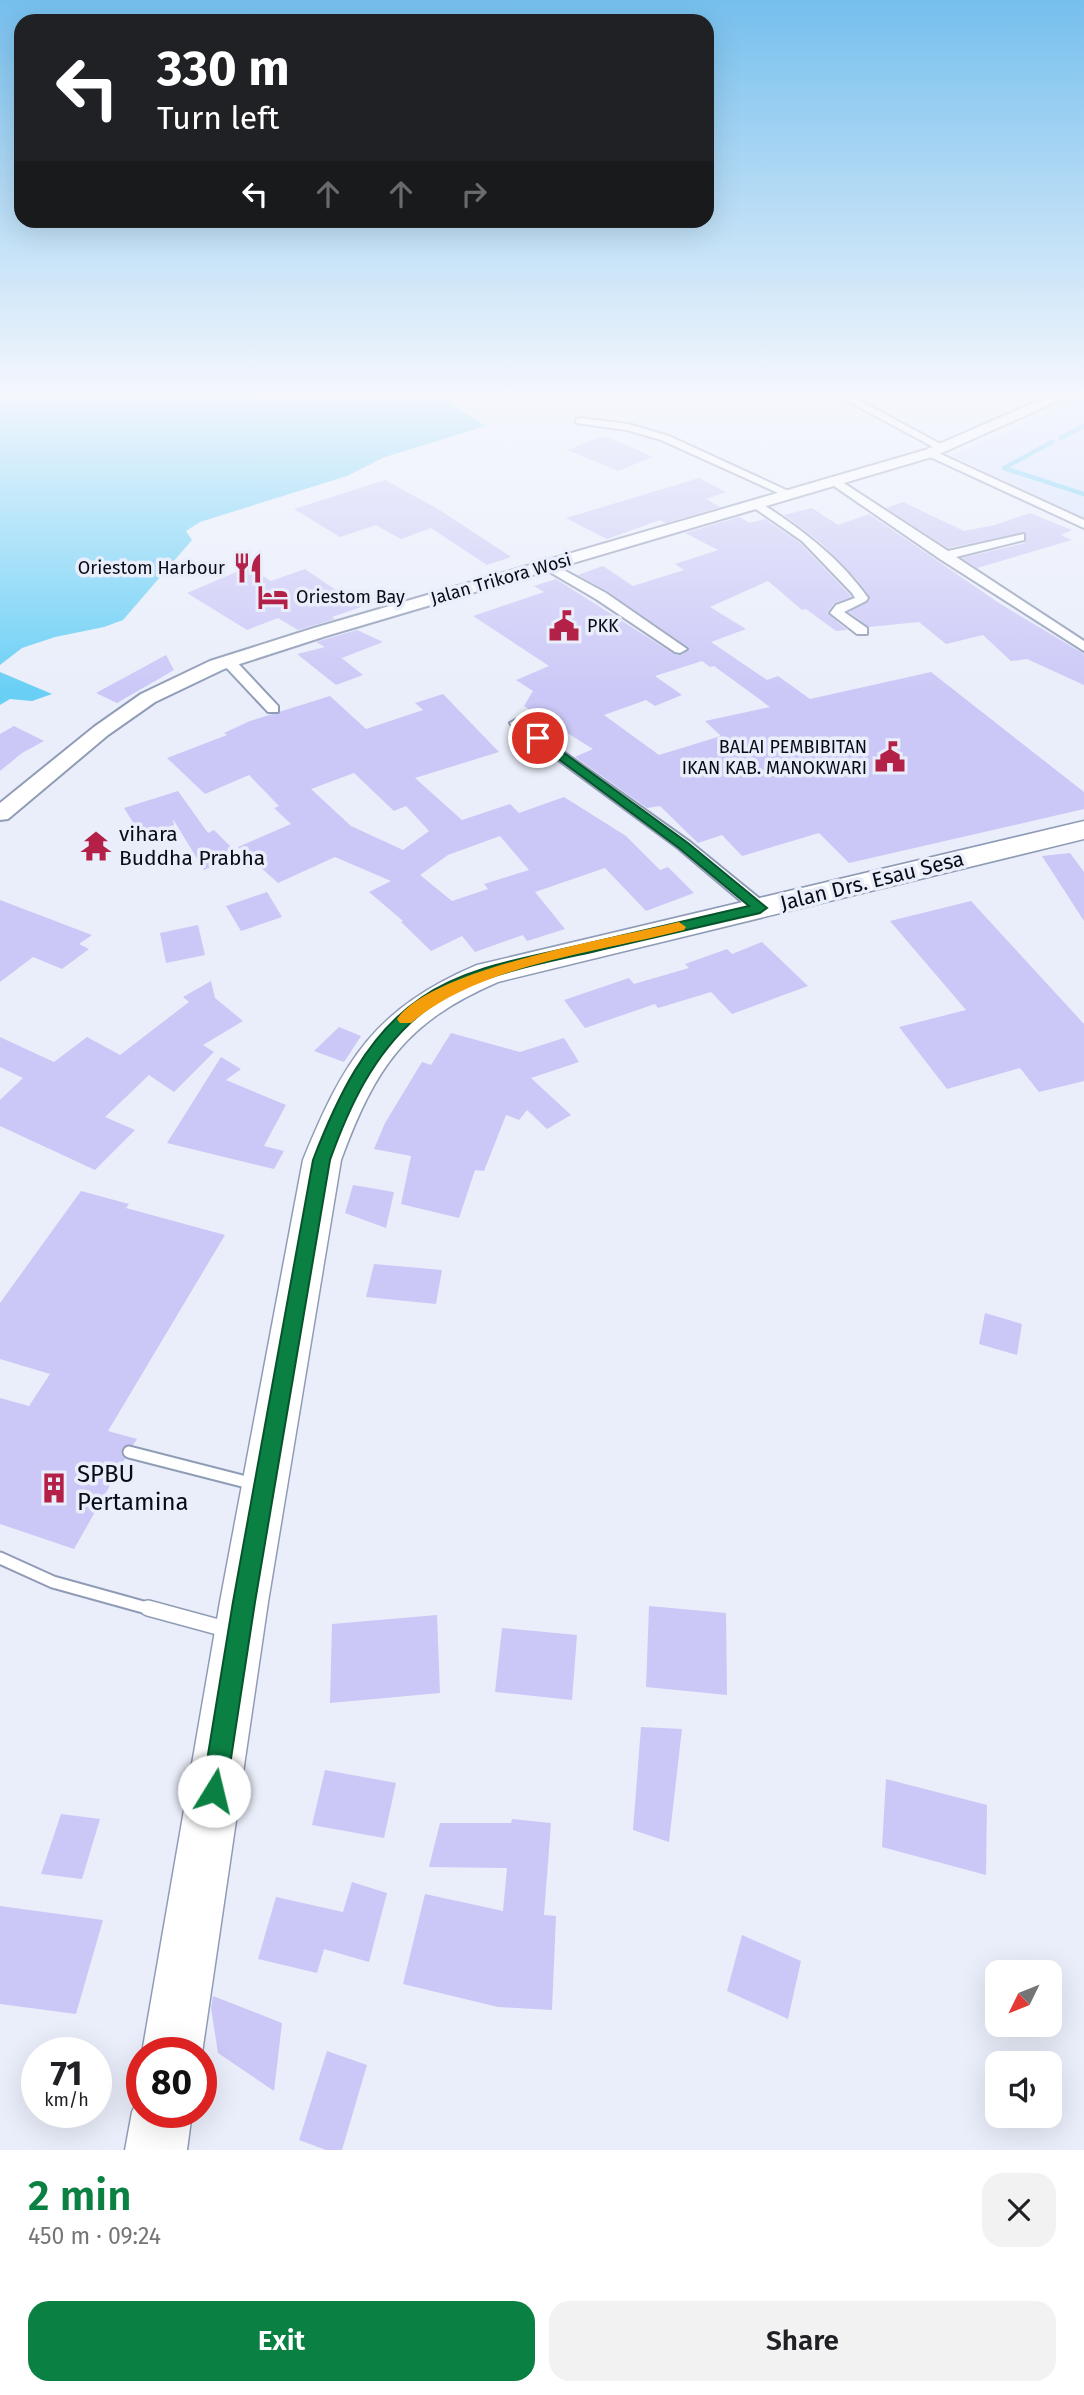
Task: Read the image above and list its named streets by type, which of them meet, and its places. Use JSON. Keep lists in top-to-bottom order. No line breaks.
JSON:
{"streets":{"highway":["Jalan Drs. Esau Sesa"],"street":["Jalan Trikora Wosi"]},"places":{"restaurant":["Oriestom Harbour"],"hotel":["Oriestom Bay"],"public building":["PKK","BALAI PEMBIBITAN IKAN KAB. MANOKWARI"],"temple":["vihara Buddha Prabha"],"building":["SPBU Pertamina"]},"north":"bottom left","page":{"turn":["330 m","Turn left"],"speed":"71 km/h","limit":"80","heading":["2 min","450 m · 09:24"],"buttons":["Exit","Share"]}}
